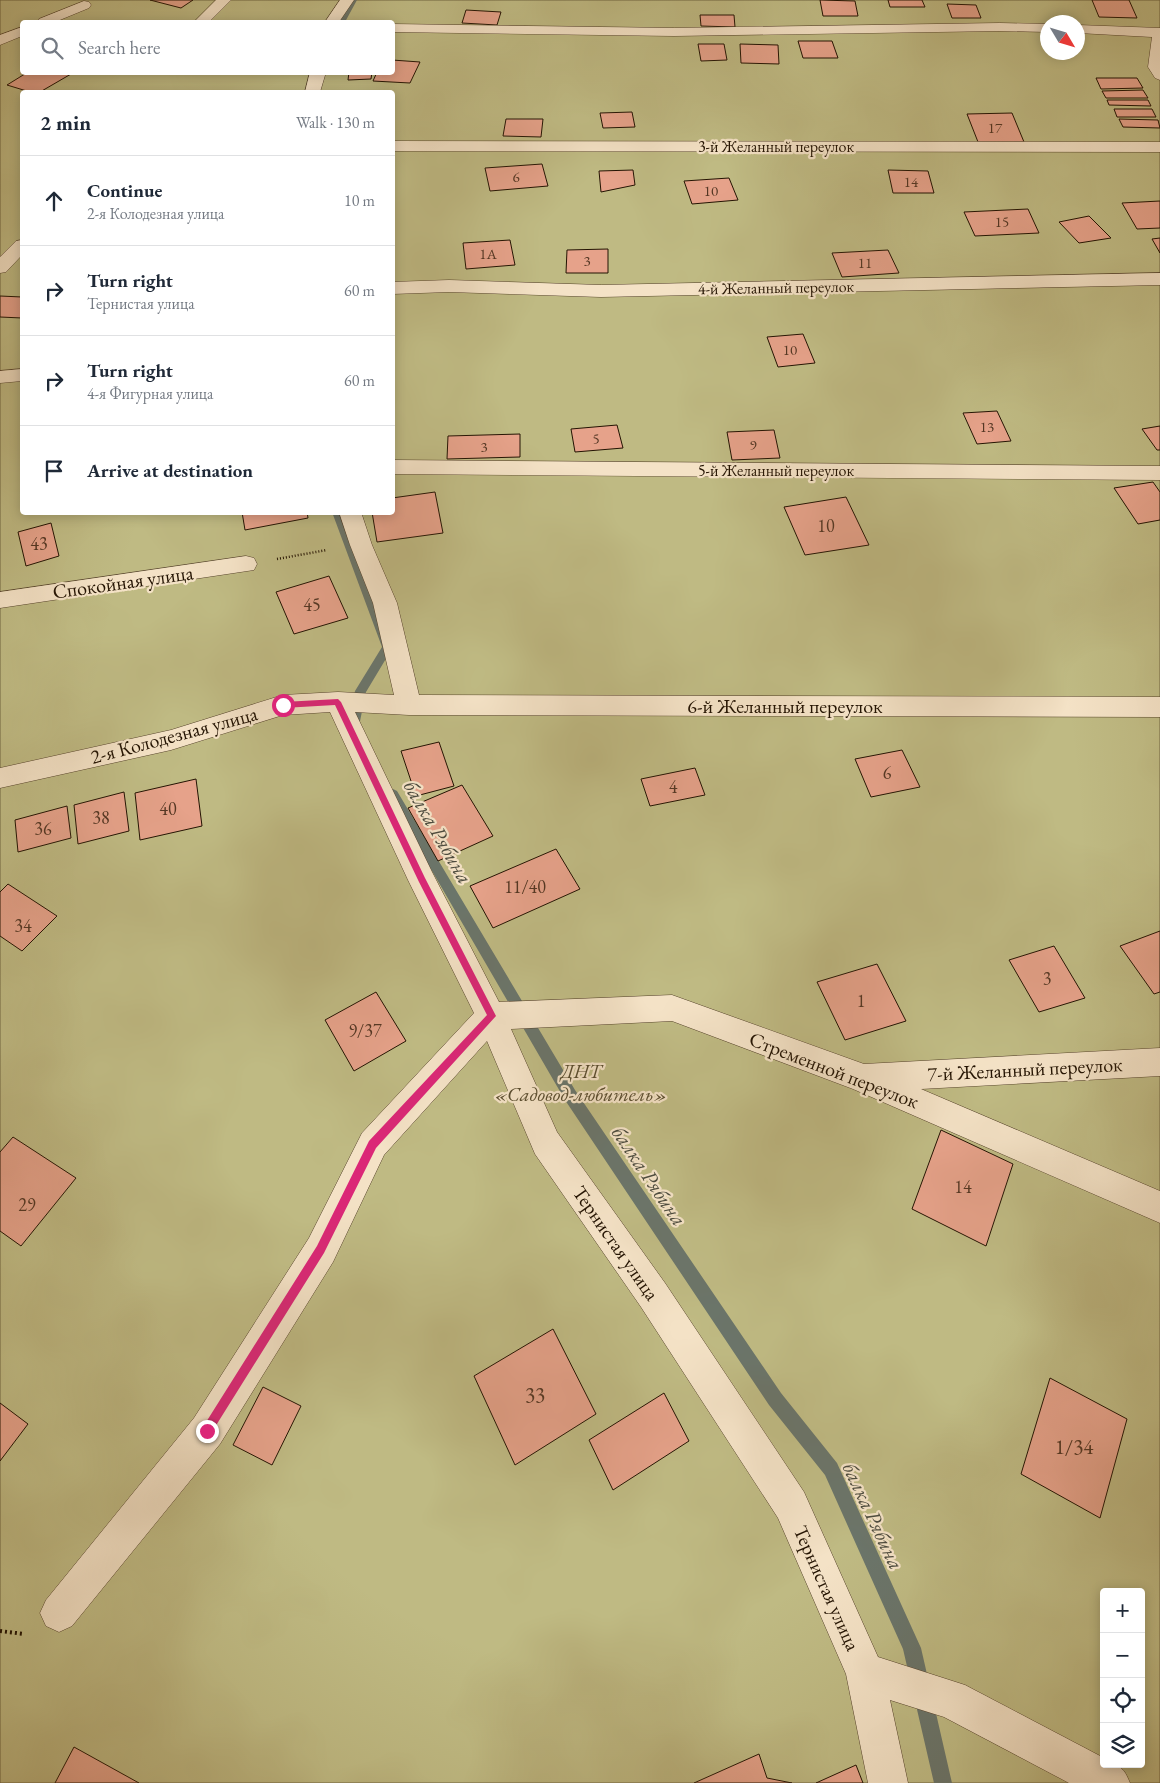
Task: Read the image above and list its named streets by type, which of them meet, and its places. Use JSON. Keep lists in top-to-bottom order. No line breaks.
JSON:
{"streets":{"street":["3-й Желанный переулок","4-й Желанный переулок","5-й Желанный переулок","Спокойная улица","6-й Желанный переулок","2-я Колодезная улица","7-й Желанный переулок","Стременной переулок","Тернистая улица"]},"crossings":[["6-й Желанный переулок","2-я Колодезная улица"],["2-я Колодезная улица","Тернистая улица"],["7-й Желанный переулок","Стременной переулок"],["Стременной переулок","Тернистая улица"]],"water":["балка Рябина"],"parks":["ДНТ «Садовод-любитель»"],"house_numbers":["17","6","14","10","15","1А","3","11","10","13","5","9","3","10","43","45","6","4","40","38","36","11/40","34","3","1","9/37","14","29","33","1/34"],"north":"bottom right","page":{"search":"Search here","heading":["2 min","Walk · 130 m"],"list":[["Continue","2-я Колодезная улица","10 m"],["Turn right","Тернистая улица","60 m"],["Turn right","4-я Фигурная улица","60 m"],"Arrive at destination"],"map_buttons":["+","−"]}}
